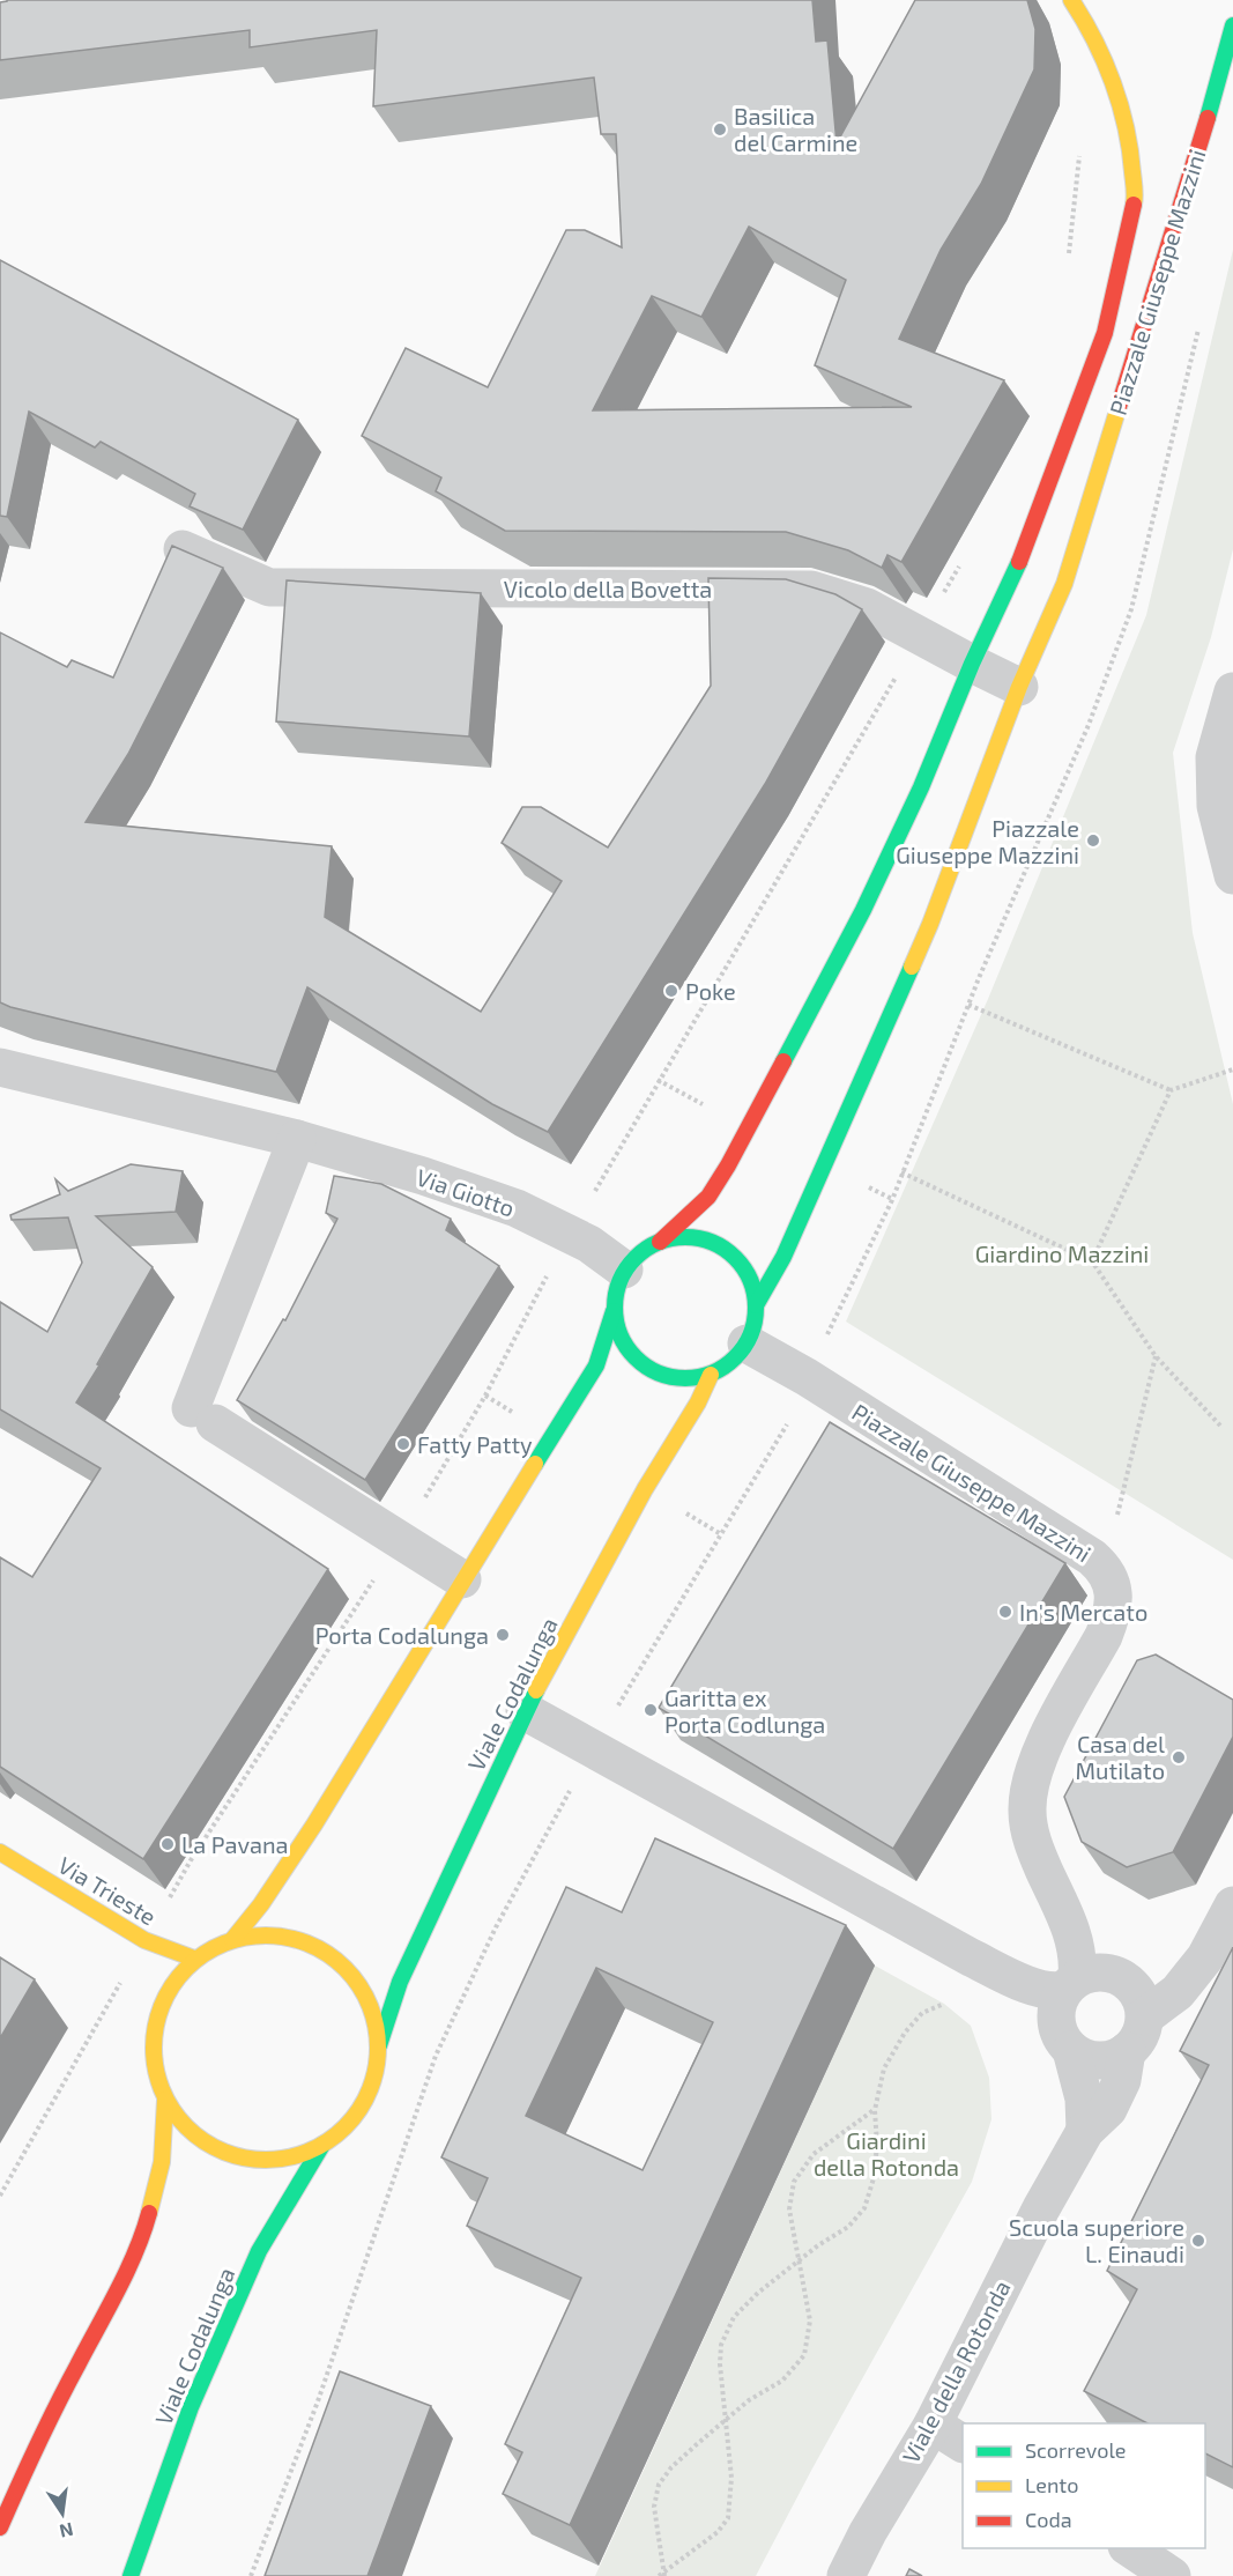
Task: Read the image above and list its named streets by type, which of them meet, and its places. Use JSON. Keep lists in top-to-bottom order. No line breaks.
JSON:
{"streets":{"street":["Piazzale Giuseppe Mazzini","Vicolo della Bovetta","Via Giotto","Viale Codalunga","Via Trieste","Viale della Rotonda"]},"crossings":[["Piazzale Giuseppe Mazzini","Vicolo della Bovetta"],["Piazzale Giuseppe Mazzini","Via Giotto"],["Piazzale Giuseppe Mazzini","Viale Codalunga"],["Piazzale Giuseppe Mazzini","Viale della Rotonda"],["Via Giotto","Viale Codalunga"],["Viale Codalunga","Via Trieste"]],"parks":["Giardino Mazzini","Giardini della Rotonda"],"places":["Basilica del Carmine","Piazzale Giuseppe Mazzini","Poke","Fatty Patty","In's Mercato","Porta Codalunga","Garitta ex Porta Codlunga","Casa del Mutilato","La Pavana","Scuola superiore L. Einaudi"],"legend":["Scorrevole","Lento","Coda"],"north":"bottom"}
